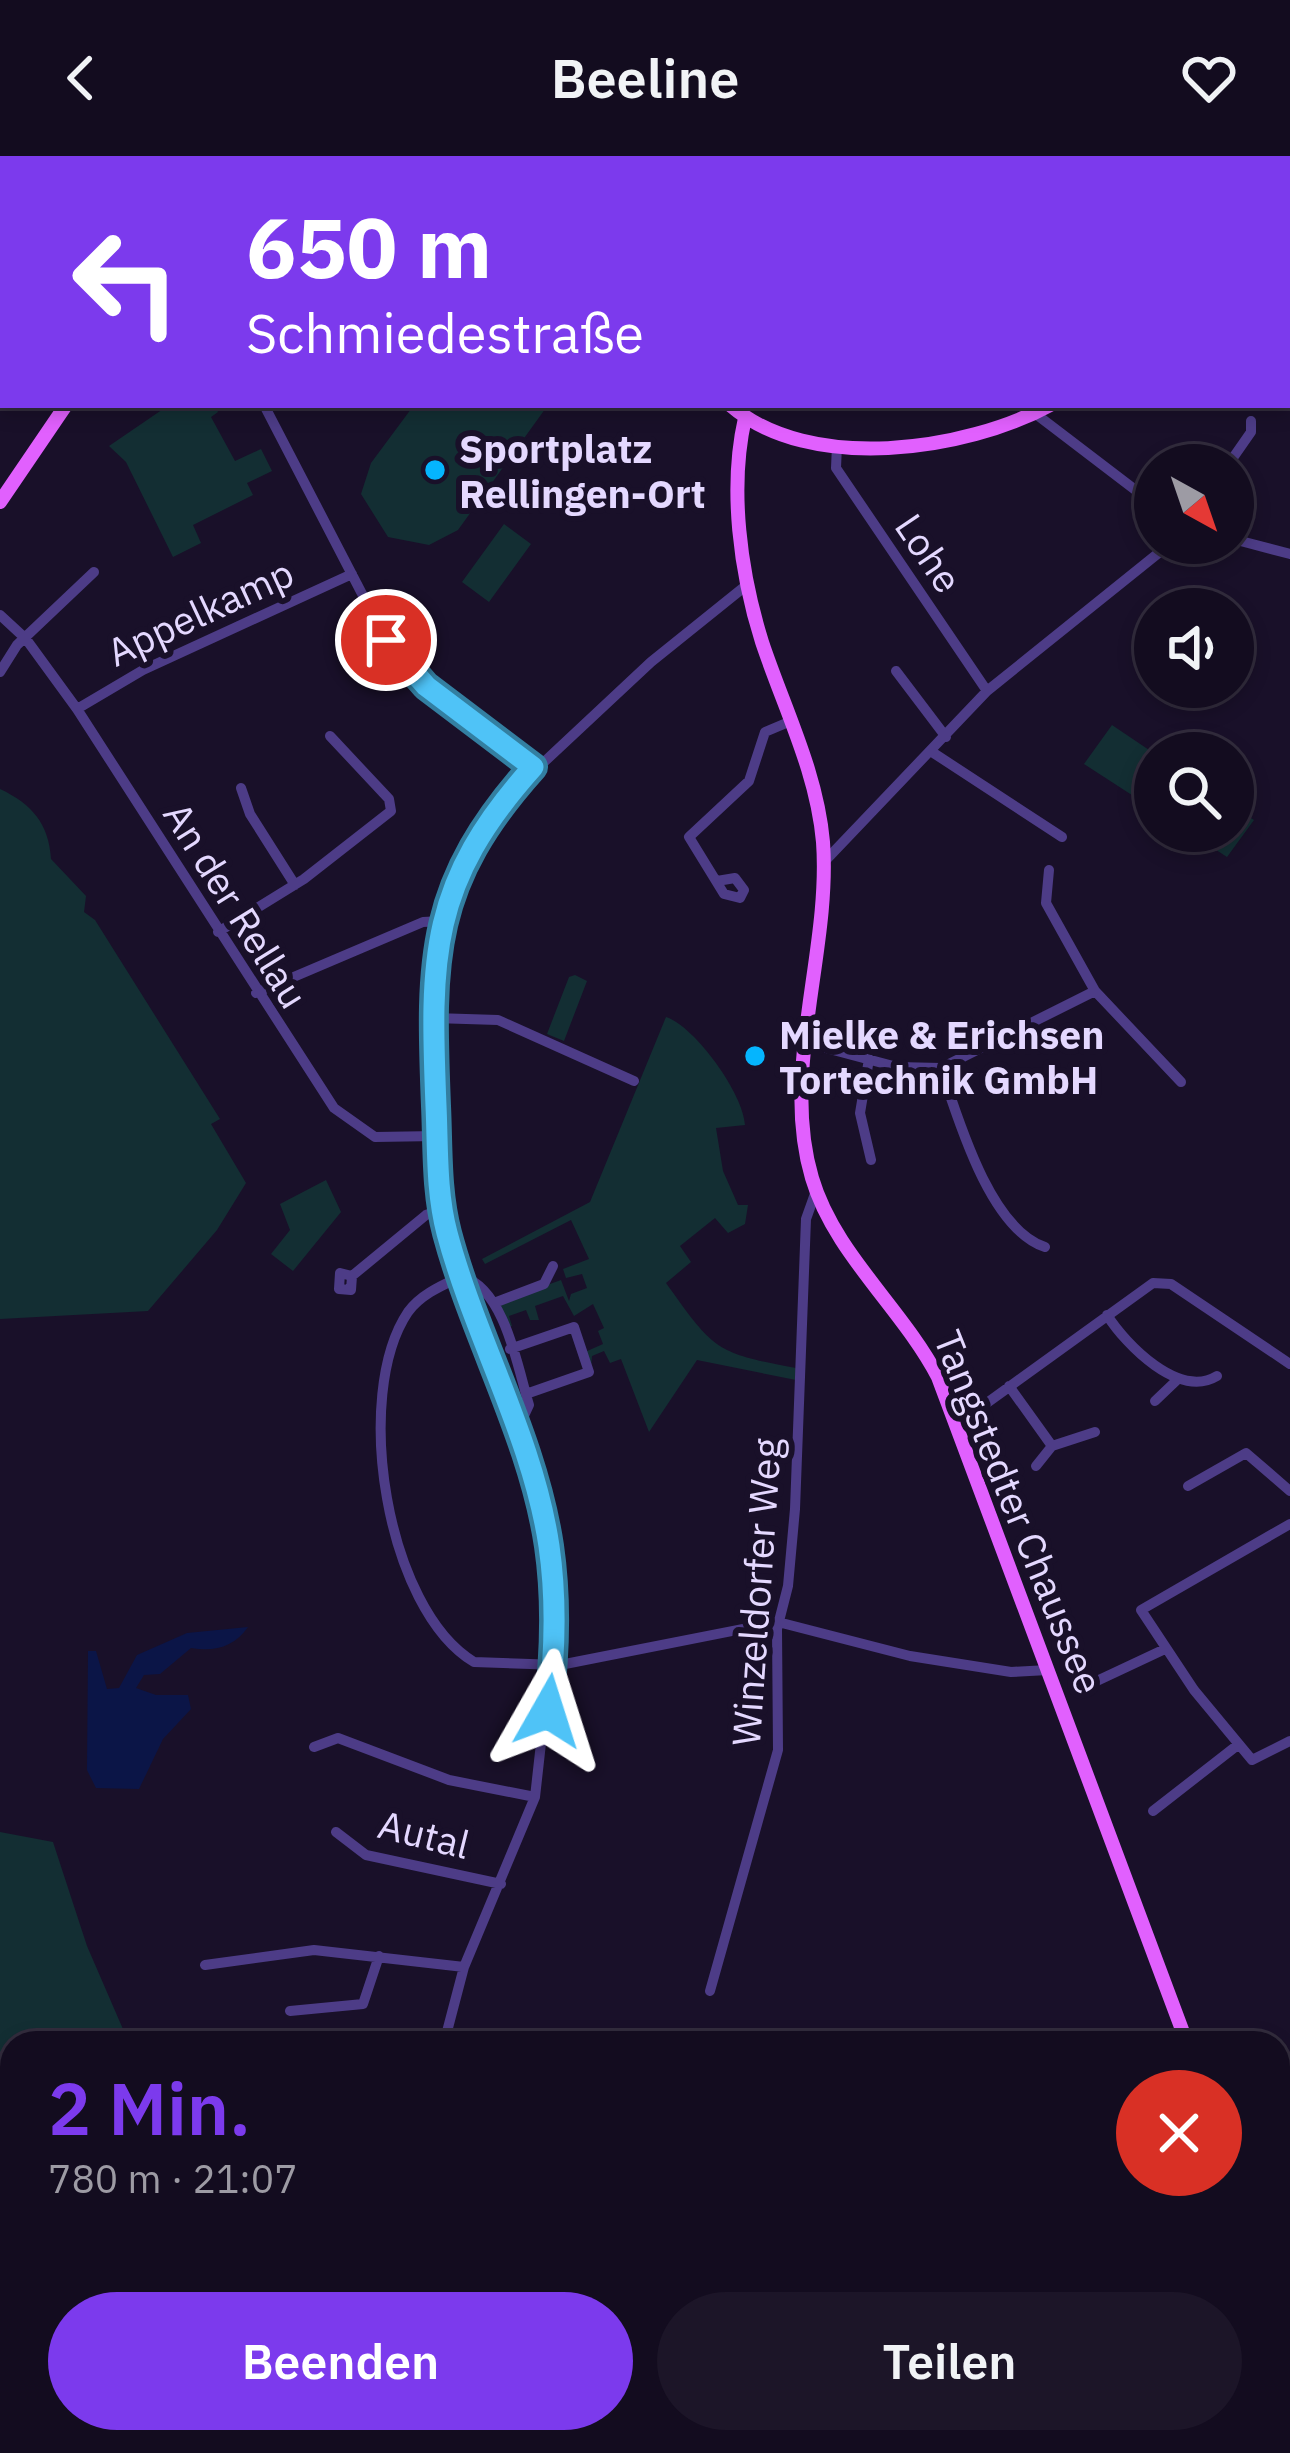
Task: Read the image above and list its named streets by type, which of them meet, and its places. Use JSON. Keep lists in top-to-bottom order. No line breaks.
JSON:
{"streets":{"main road":["Tangstedter Chaussee"],"street":["Lohe","Appelkamp","An der Rellau","Winzeldorfer Weg","Autal"]},"crossings":[["Appelkamp","An der Rellau"],["Tangstedter Chaussee","Winzeldorfer Weg"]],"places":["Sportplatz Rellingen-Ort","Mielke & Erichsen Tortechnik GmbH"],"north":"bottom right","page":{"header":"Beeline","turn":["650 m","Schmiedestraße"],"heading":["2 Min.","780 m · 21:07"],"buttons":["Beenden","Teilen"]}}
